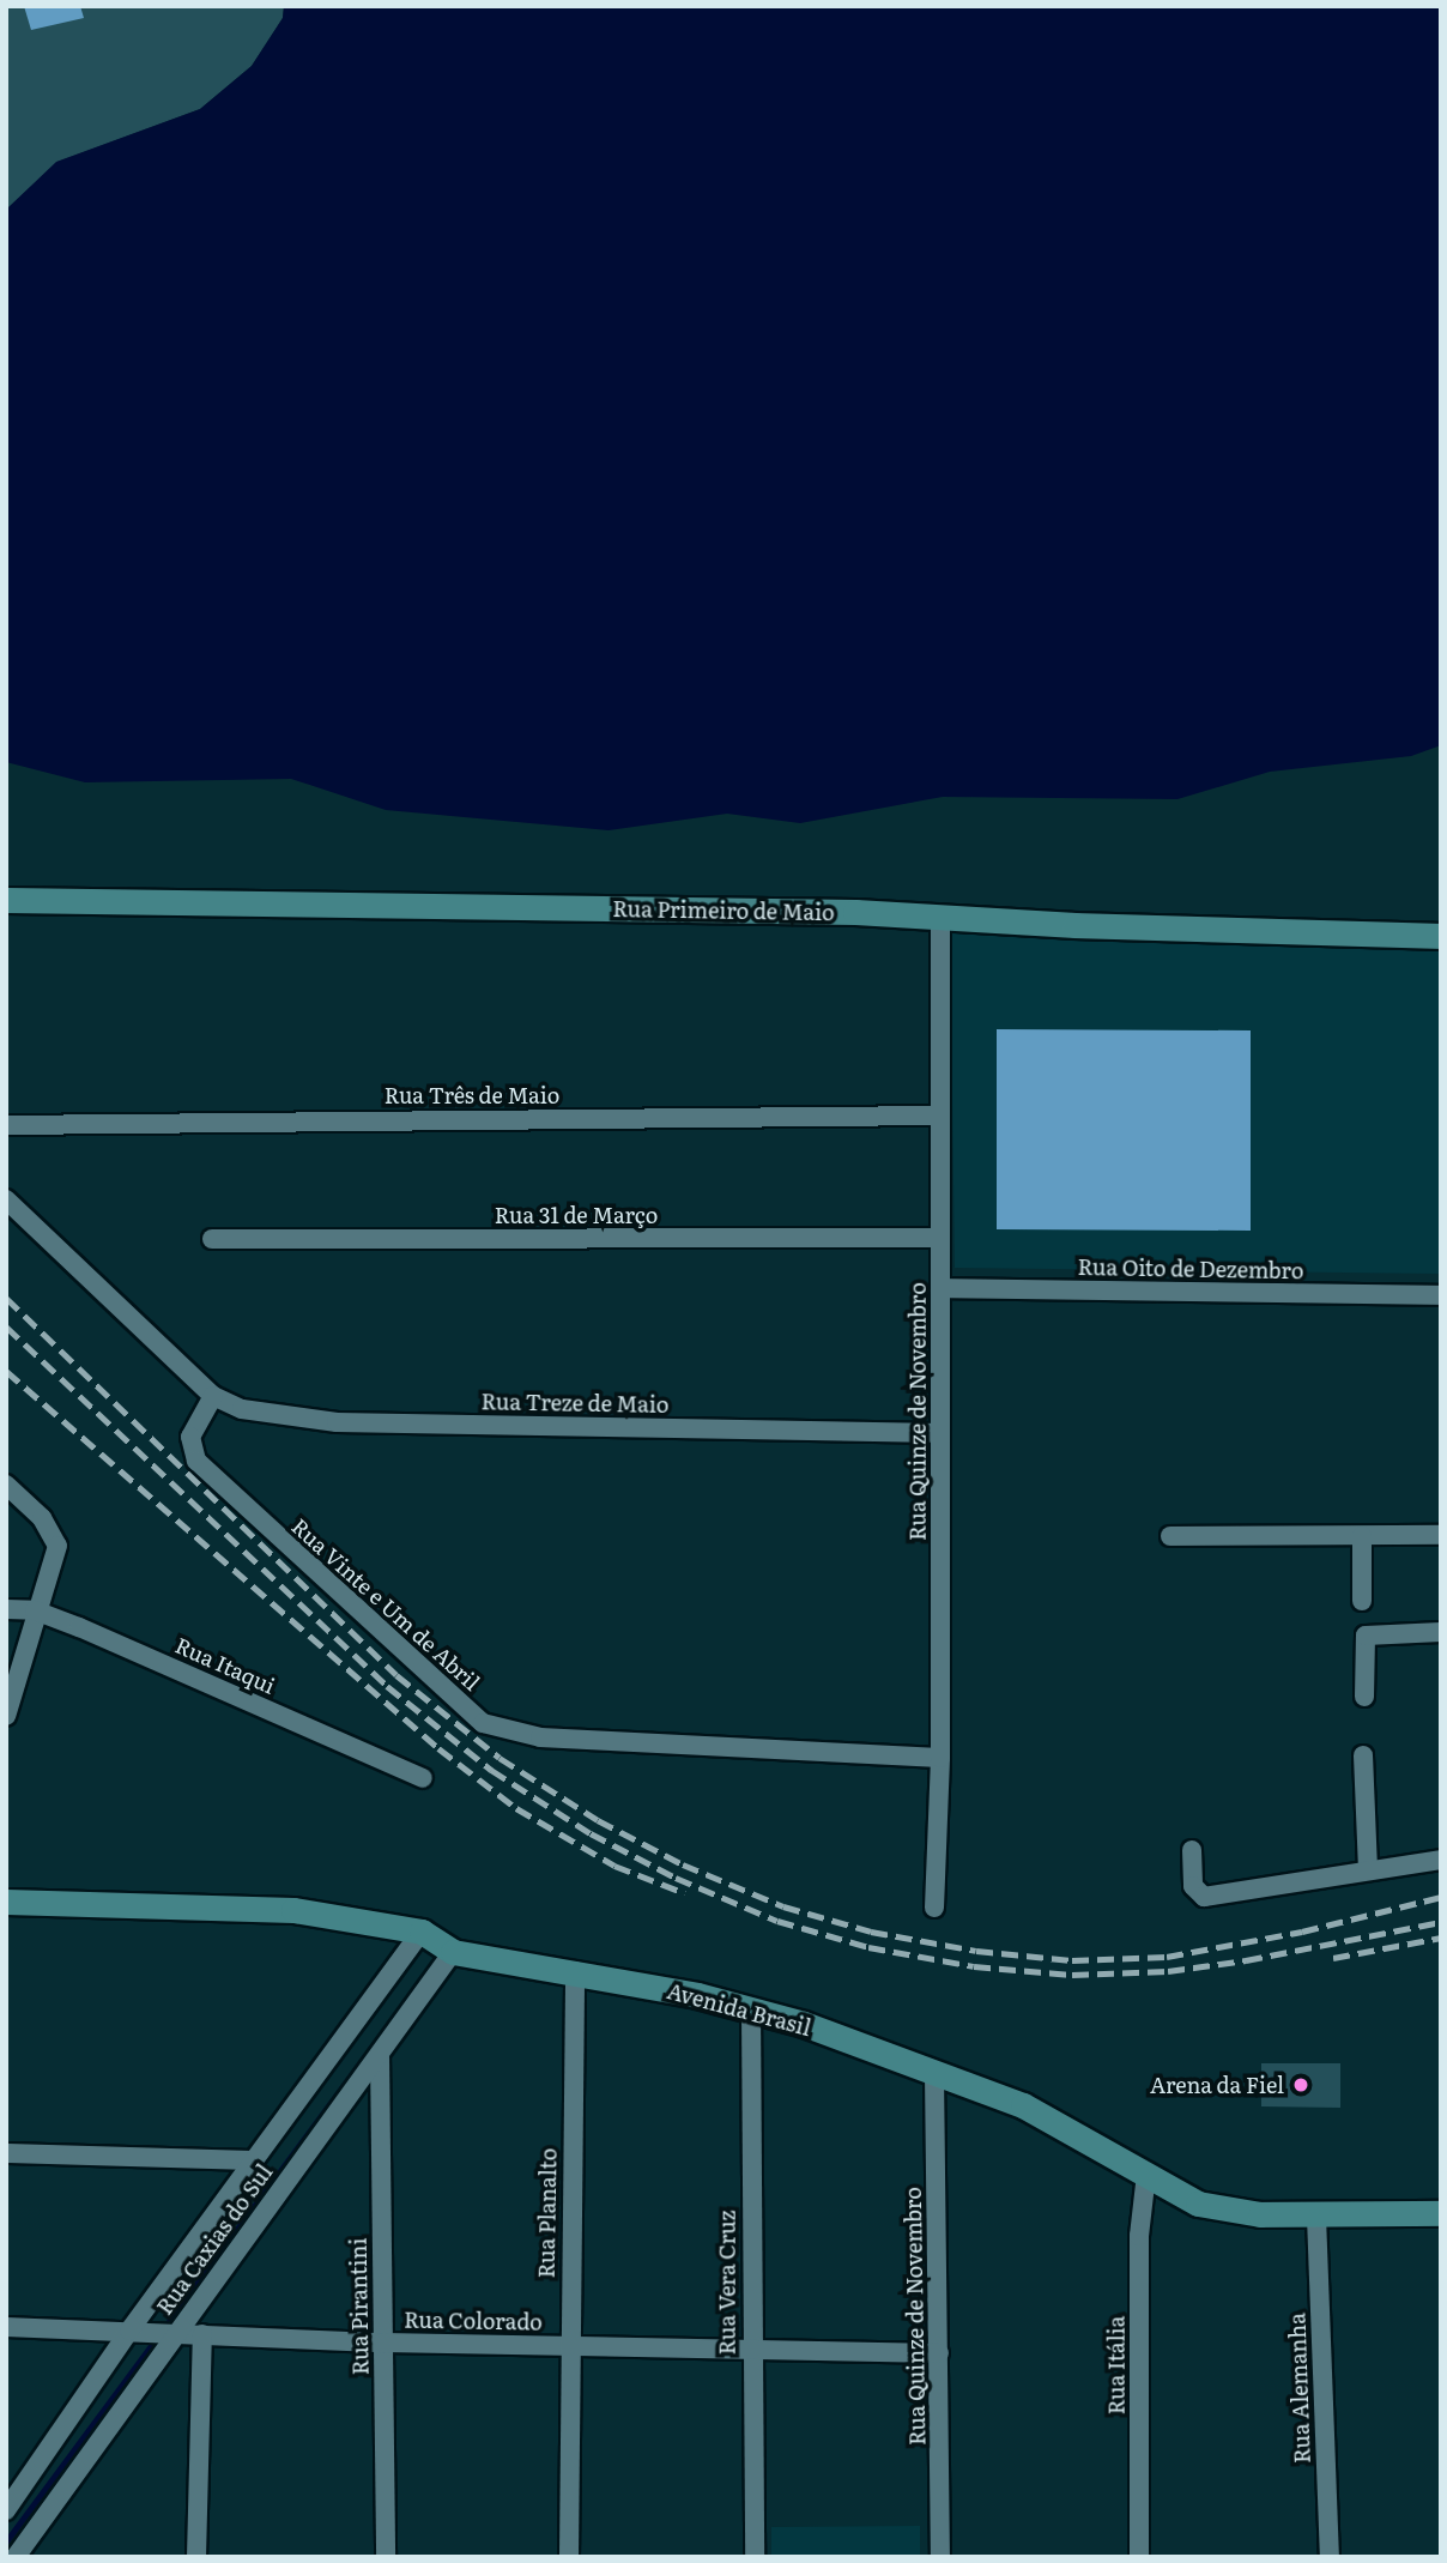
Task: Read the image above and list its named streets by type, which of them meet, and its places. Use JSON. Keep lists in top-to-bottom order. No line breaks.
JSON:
{"streets":{"street":["Rua Primeiro de Maio","Rua Três de Maio","Rua 31 de Março","Rua Oito de Dezembro","Rua Treze de Maio","Rua Quinze de Novembro","Rua Vinte e Um de Abril","Rua Itaqui","Avenida Brasil","Rua Planalto","Rua Caxias do Sul","Rua Vera Cruz","Rua Pirantini","Rua Colorado","Rua Itália","Rua Alemanha"]},"crossings":[["Rua Primeiro de Maio","Rua Quinze de Novembro"],["Rua Três de Maio","Rua Quinze de Novembro"],["Rua 31 de Março","Rua Quinze de Novembro"],["Rua Oito de Dezembro","Rua Quinze de Novembro"],["Rua Treze de Maio","Rua Quinze de Novembro"],["Rua Treze de Maio","Rua Vinte e Um de Abril"],["Rua Quinze de Novembro","Rua Vinte e Um de Abril"],["Rua Quinze de Novembro","Avenida Brasil"],["Rua Quinze de Novembro","Rua Colorado"],["Avenida Brasil","Rua Planalto"],["Avenida Brasil","Rua Caxias do Sul"],["Avenida Brasil","Rua Vera Cruz"],["Avenida Brasil","Rua Itália"],["Avenida Brasil","Rua Alemanha"],["Rua Planalto","Rua Colorado"],["Rua Caxias do Sul","Rua Pirantini"],["Rua Caxias do Sul","Rua Colorado"],["Rua Vera Cruz","Rua Colorado"],["Rua Pirantini","Rua Colorado"]],"places":["Arena da Fiel"]}
